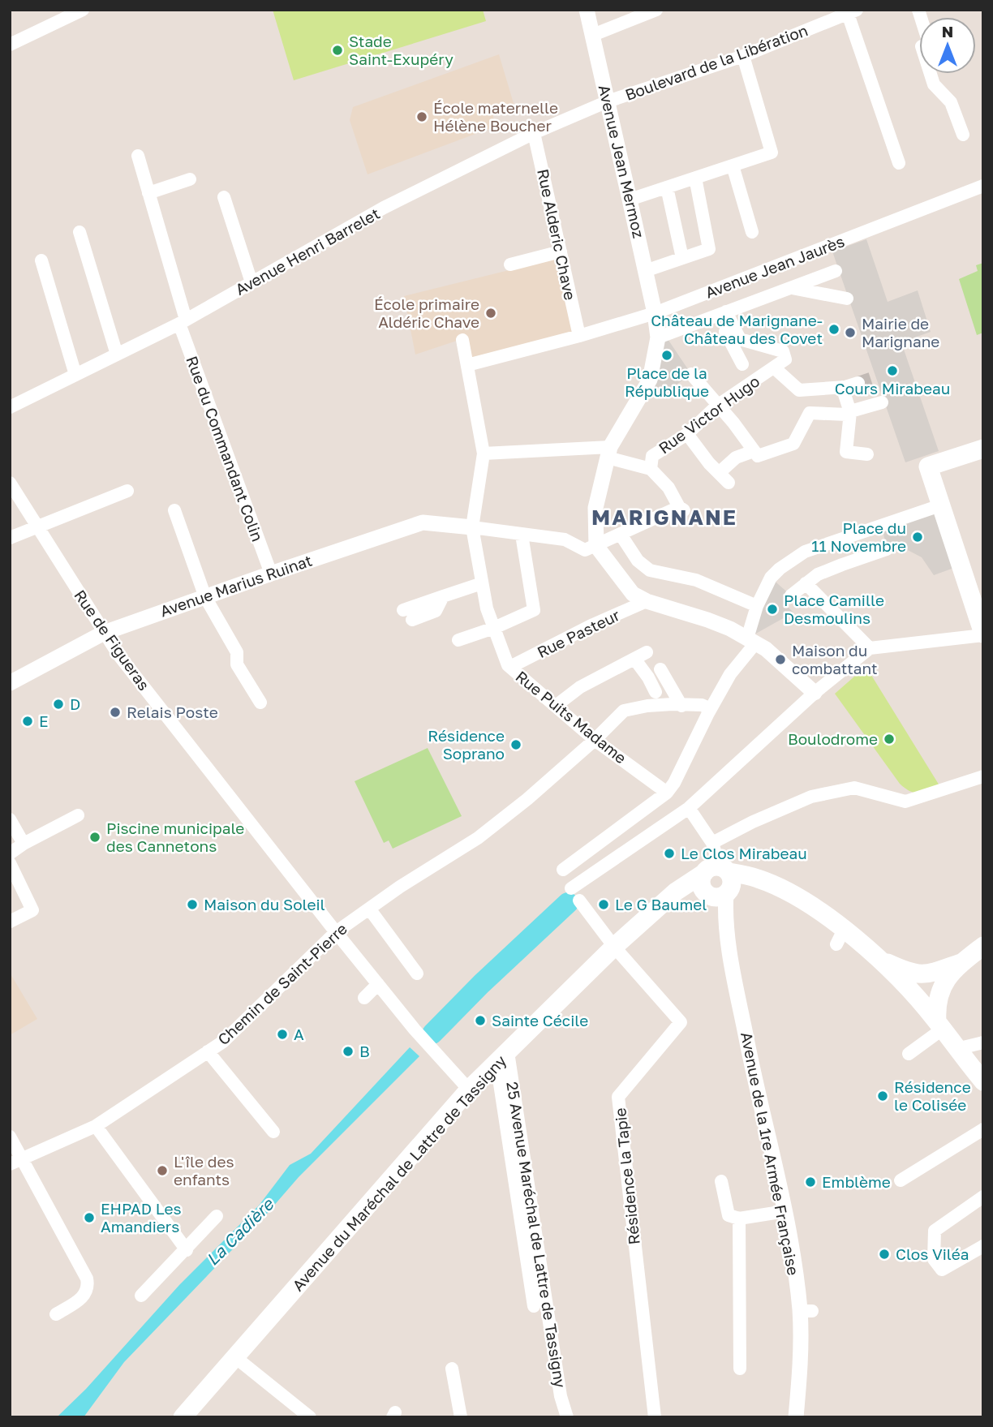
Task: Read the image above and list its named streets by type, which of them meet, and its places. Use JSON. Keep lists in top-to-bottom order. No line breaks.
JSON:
{"streets":{"main road":["Avenue du Maréchal de Lattre de Tassigny"],"street":["Boulevard de la Libération","Avenue Jean Mermoz","Rue Alderic Chave","Avenue Henri Barrelet","Avenue Jean Jaurès","Rue Victor Hugo","Rue du Commandant Colin","Avenue Marius Ruinat","Rue Pasteur","Rue de Figueras","Rue Puits Madame","Chemin de Saint-Pierre","Avenue de la 1re Armée Française","Résidence la Tapie","25 Avenue Maréchal de Lattre de Tassigny"]},"crossings":[["Boulevard de la Libération","Avenue Jean Mermoz"],["Boulevard de la Libération","Avenue Henri Barrelet"],["Avenue Jean Mermoz","Avenue Henri Barrelet"],["Avenue Jean Mermoz","Avenue Jean Jaurès"],["Rue Alderic Chave","Avenue Henri Barrelet"],["Avenue Henri Barrelet","Rue du Commandant Colin"],["Rue du Commandant Colin","Avenue Marius Ruinat"],["Avenue Marius Ruinat","Rue de Figueras"],["Avenue Marius Ruinat","Rue Puits Madame"],["Rue Pasteur","Rue Puits Madame"],["Rue de Figueras","Chemin de Saint-Pierre"],["Rue de Figueras","Avenue du Maréchal de Lattre de Tassigny"],["Rue Puits Madame","Chemin de Saint-Pierre"],["Avenue de la 1re Armée Française","Avenue du Maréchal de Lattre de Tassigny"],["Avenue du Maréchal de Lattre de Tassigny","Résidence la Tapie"],["Avenue du Maréchal de Lattre de Tassigny","25 Avenue Maréchal de Lattre de Tassigny"]],"districts":["MARIGNANE"],"water":["La Cadière"],"places":["Stade Saint-Exupéry","École maternelle Hélène Boucher","École primaire Aldéric Chave","Château de Marignane- Château des Covet","Mairie de Marignane","Place de la République","Cours Mirabeau","Place du 11 Novembre","Place Camille Desmoulins","Maison du combattant","D","Relais Poste","E","Boulodrome","Résidence Soprano","Piscine municipale des Cannetons","Le Clos Mirabeau","Maison du Soleil","Le G Baumel","Sainte Cécile","A","B","Résidence le Colisée","L'île des enfants","Emblème","EHPAD Les Amandiers","Clos Viléa"],"north":"top"}
